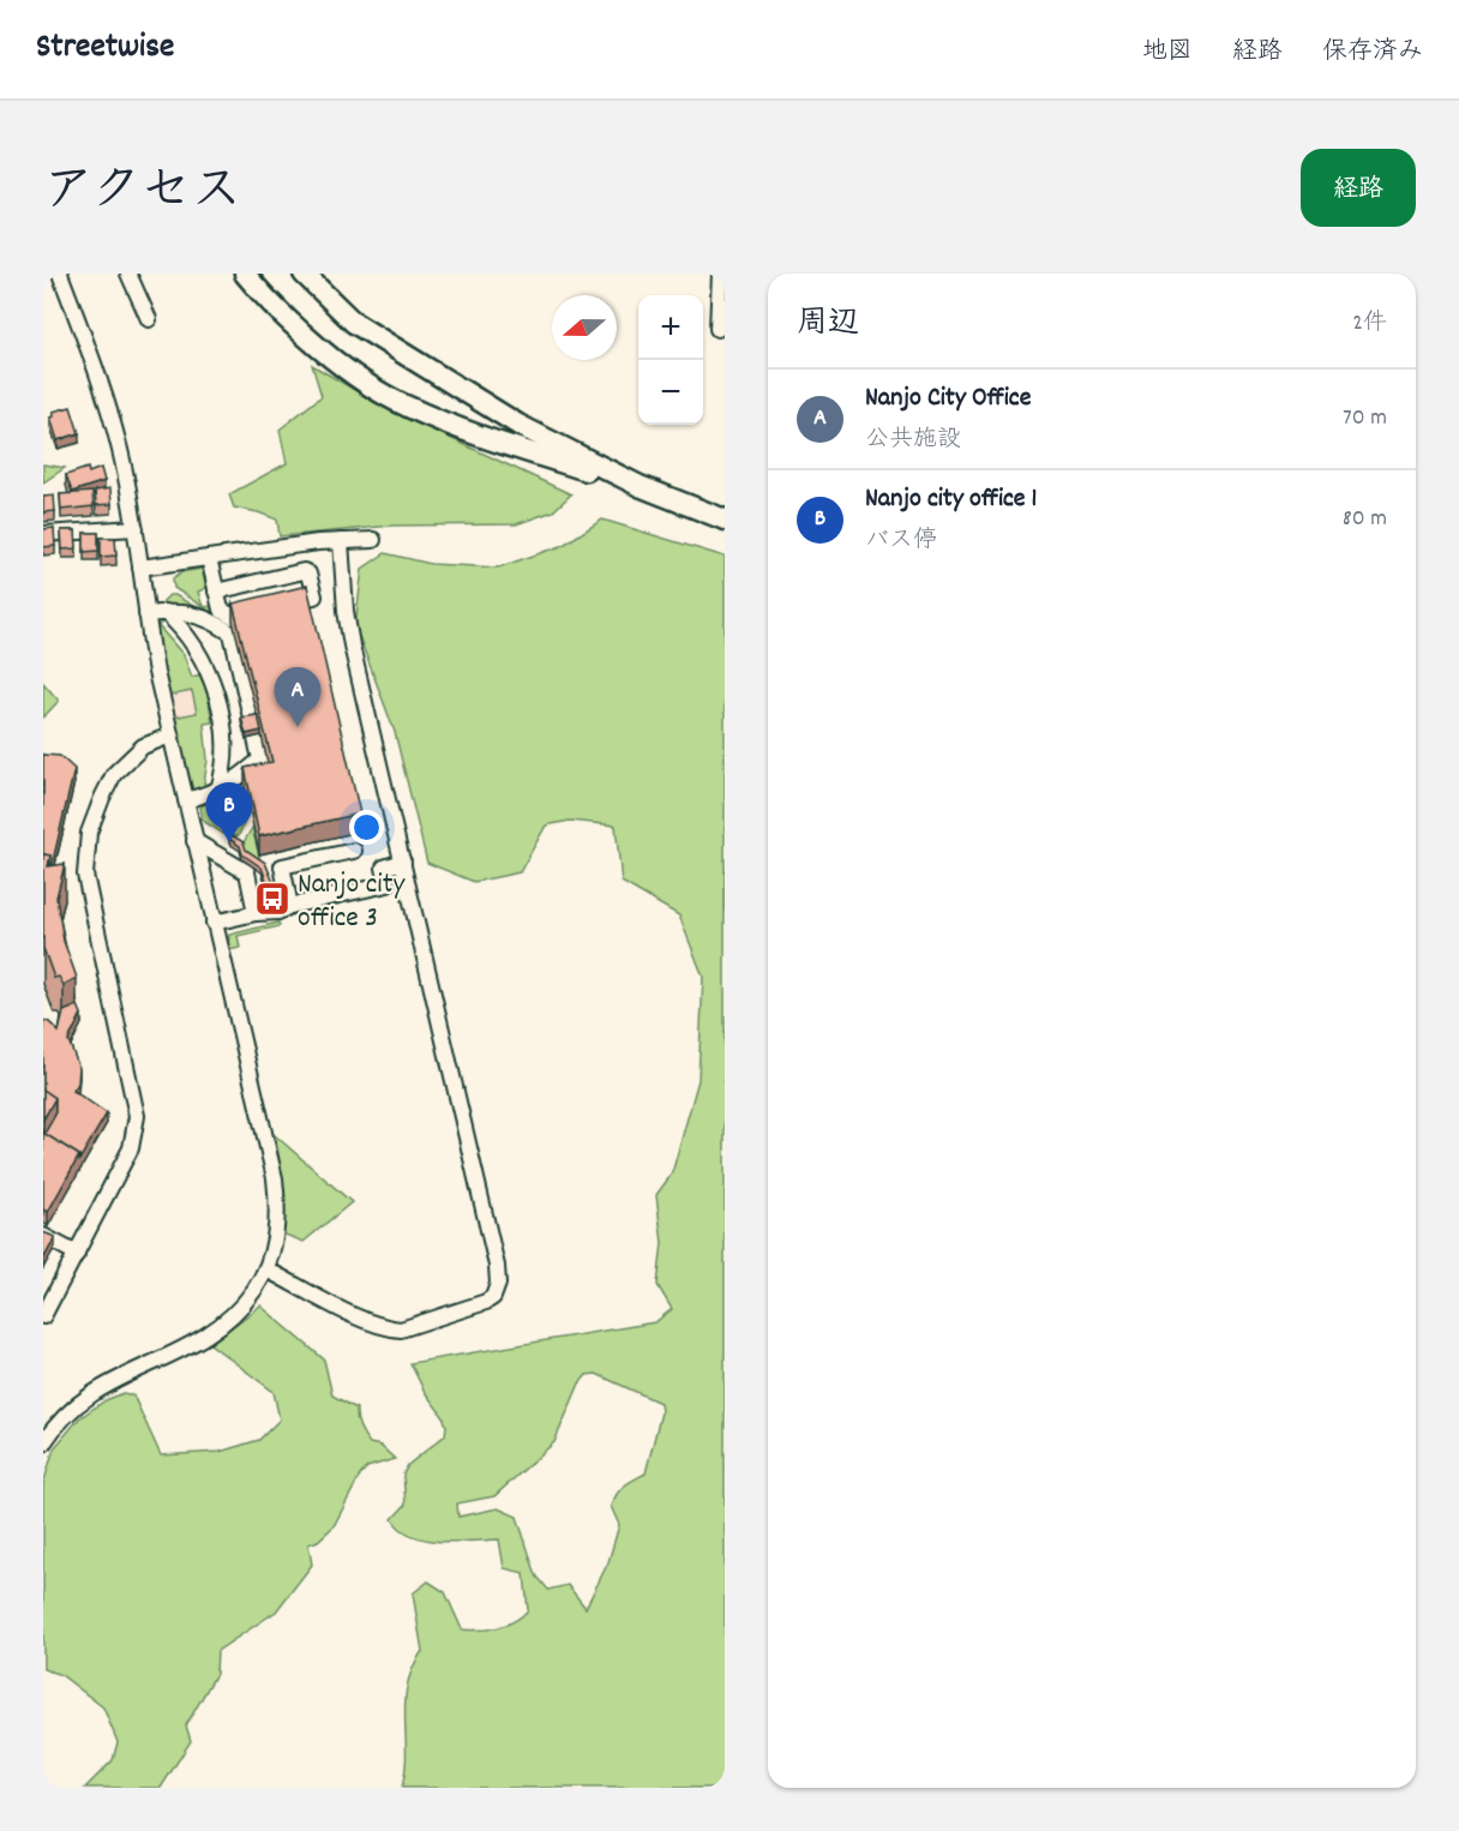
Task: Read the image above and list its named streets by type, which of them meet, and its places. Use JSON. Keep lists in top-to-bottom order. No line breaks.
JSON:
{"places":{"bus stop":["Nanjo city office 3"]},"north":"left","page":{"header":"Streetwise","nav":["地図","経路","保存済み"],"title":"アクセス","buttons":"経路","heading":["周辺","2件"],"map_buttons":["+","−"],"list":[{"mark":"A","name":"Nanjo City Office","note":"公共施設","value":"70 m"},{"mark":"B","name":"Nanjo city office 1","note":"バス停","value":"80 m"}],"pins":["A","B"]}}
